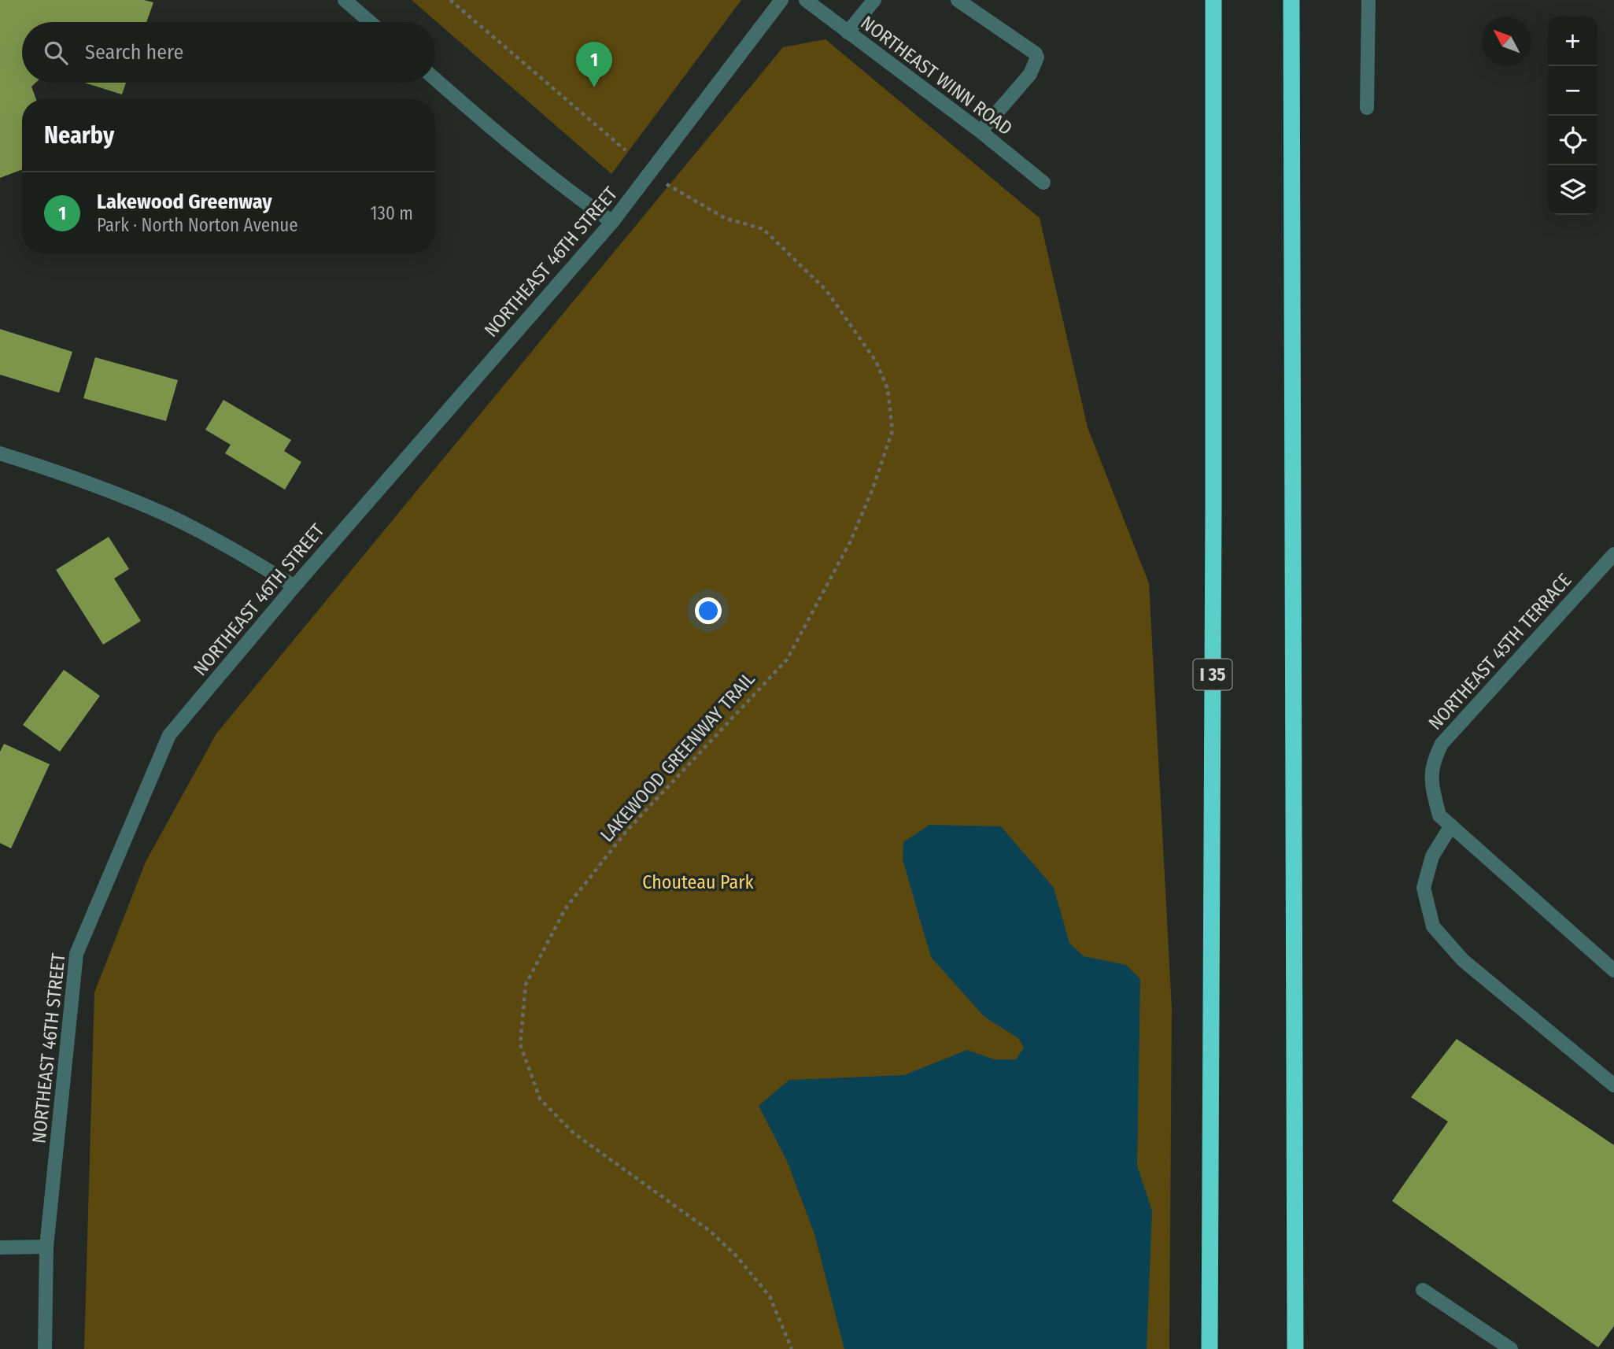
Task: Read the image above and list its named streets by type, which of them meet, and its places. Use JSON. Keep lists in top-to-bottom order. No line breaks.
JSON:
{"streets":{"highway":["I 35"],"street":["NORTHEAST WINN ROAD","NORTHEAST 46TH STREET","NORTHEAST 45TH TERRACE"],"path":["LAKEWOOD GREENWAY TRAIL"]},"parks":["Chouteau Park"],"north":"top left","page":{"map_buttons":["+","−"],"search":"Search here","pins":"1","heading":"Nearby","list":[{"mark":"1","name":"Lakewood Greenway","note":"Park · North Norton Avenue","value":"130 m"}]}}
